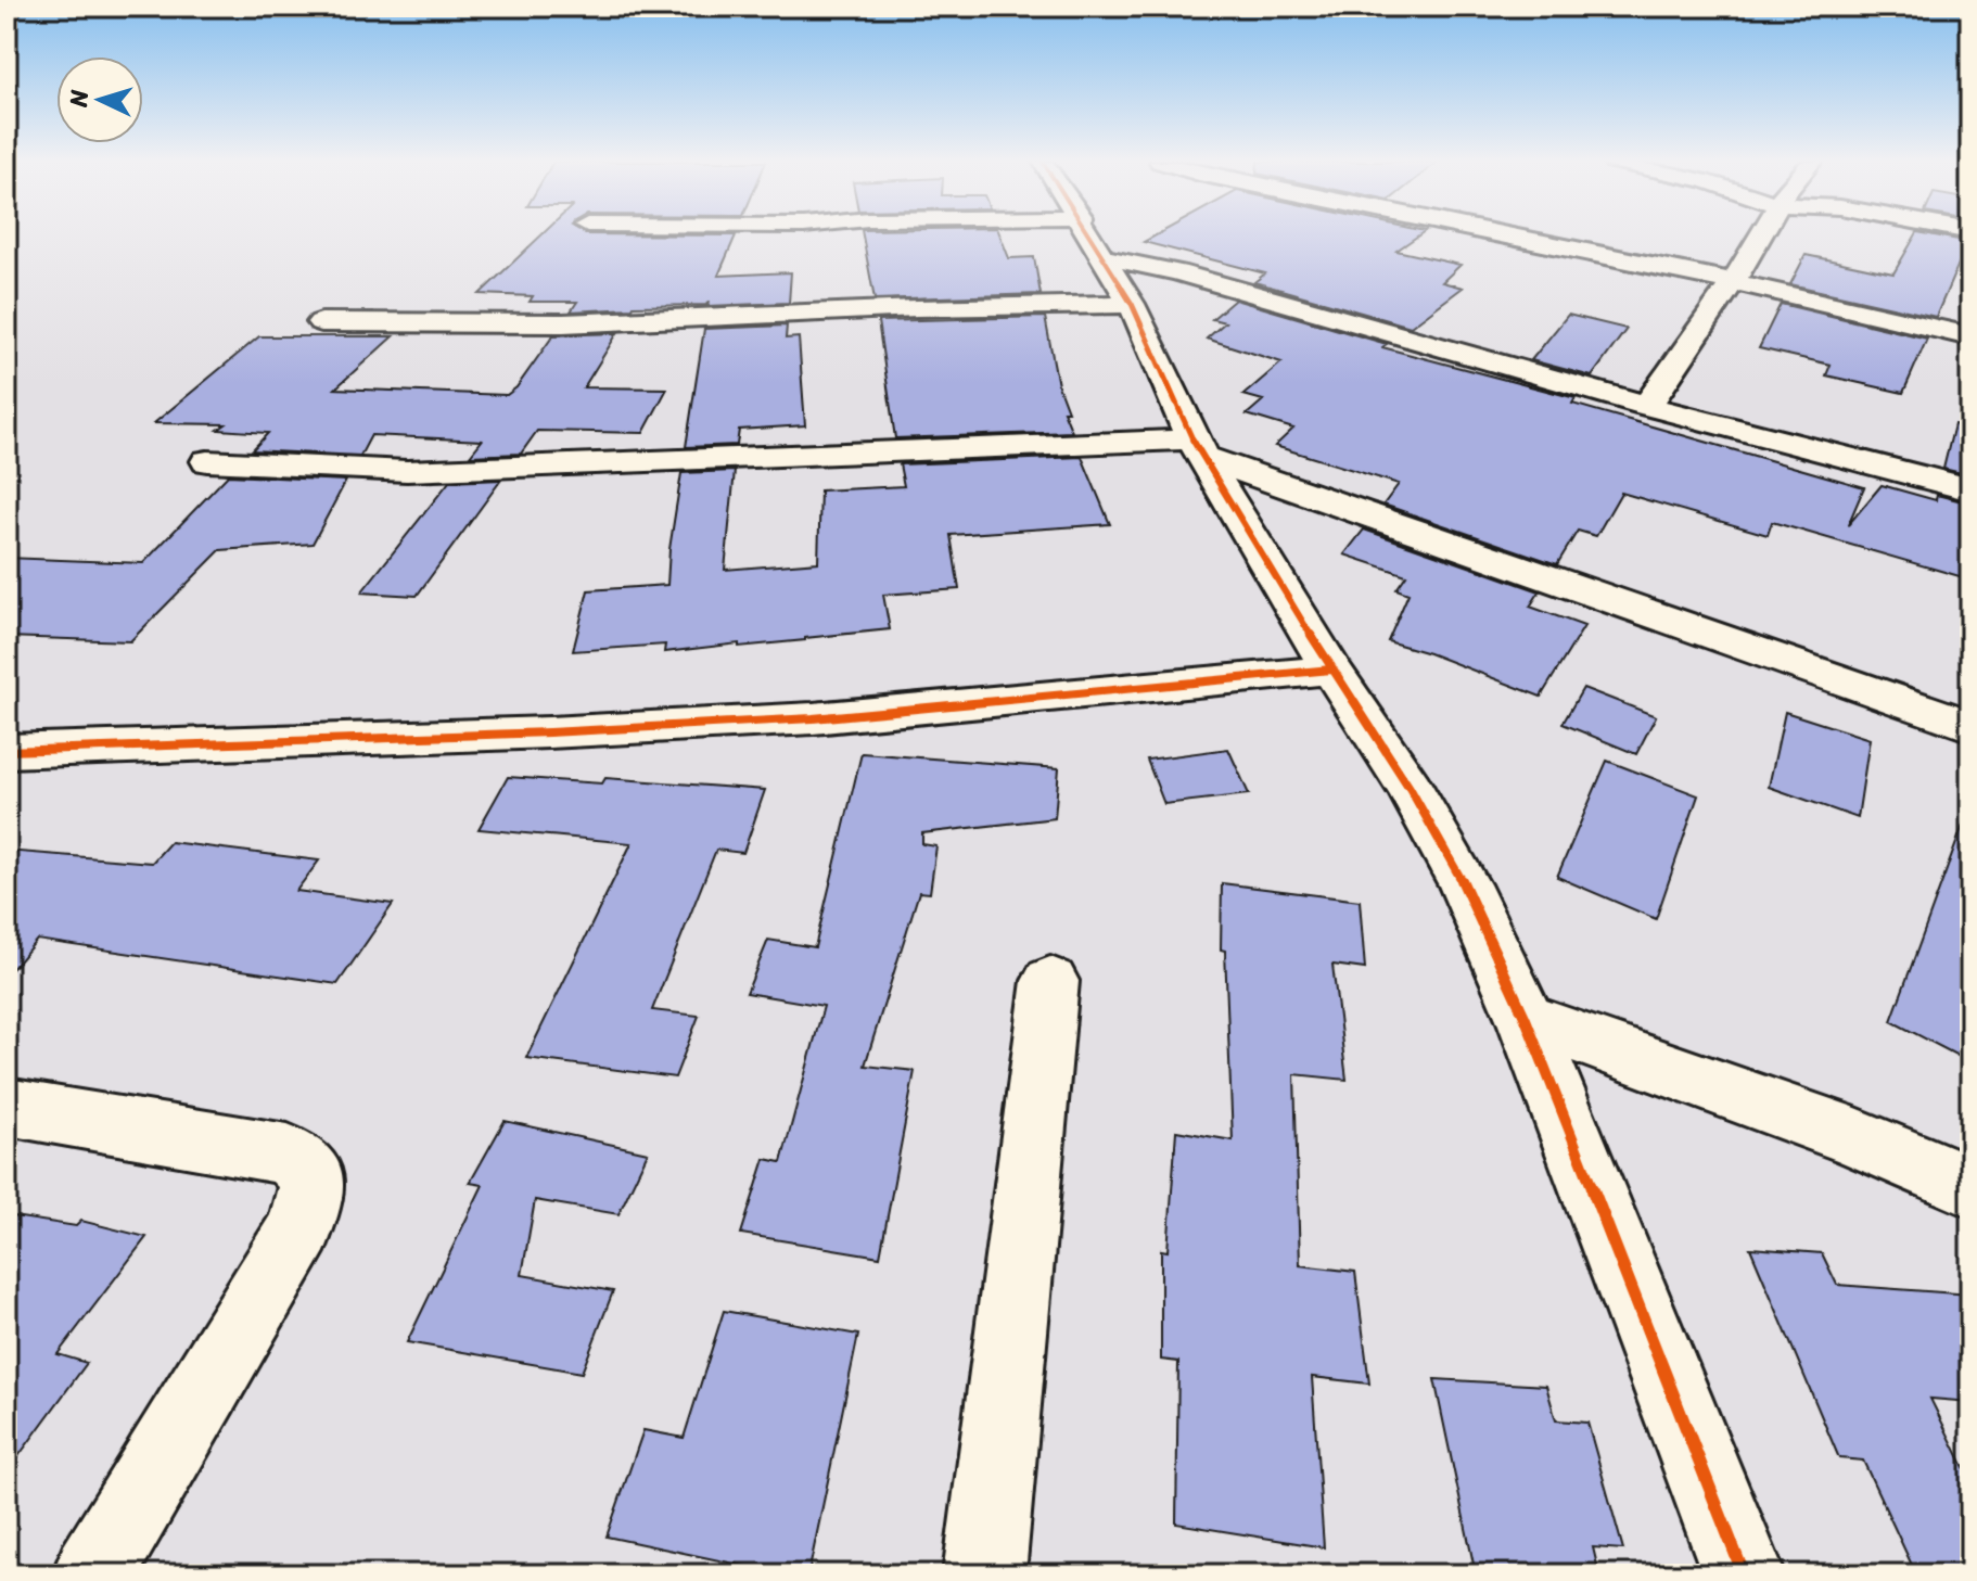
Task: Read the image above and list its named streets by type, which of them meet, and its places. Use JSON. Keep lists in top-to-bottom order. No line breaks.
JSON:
{"north":"left"}
